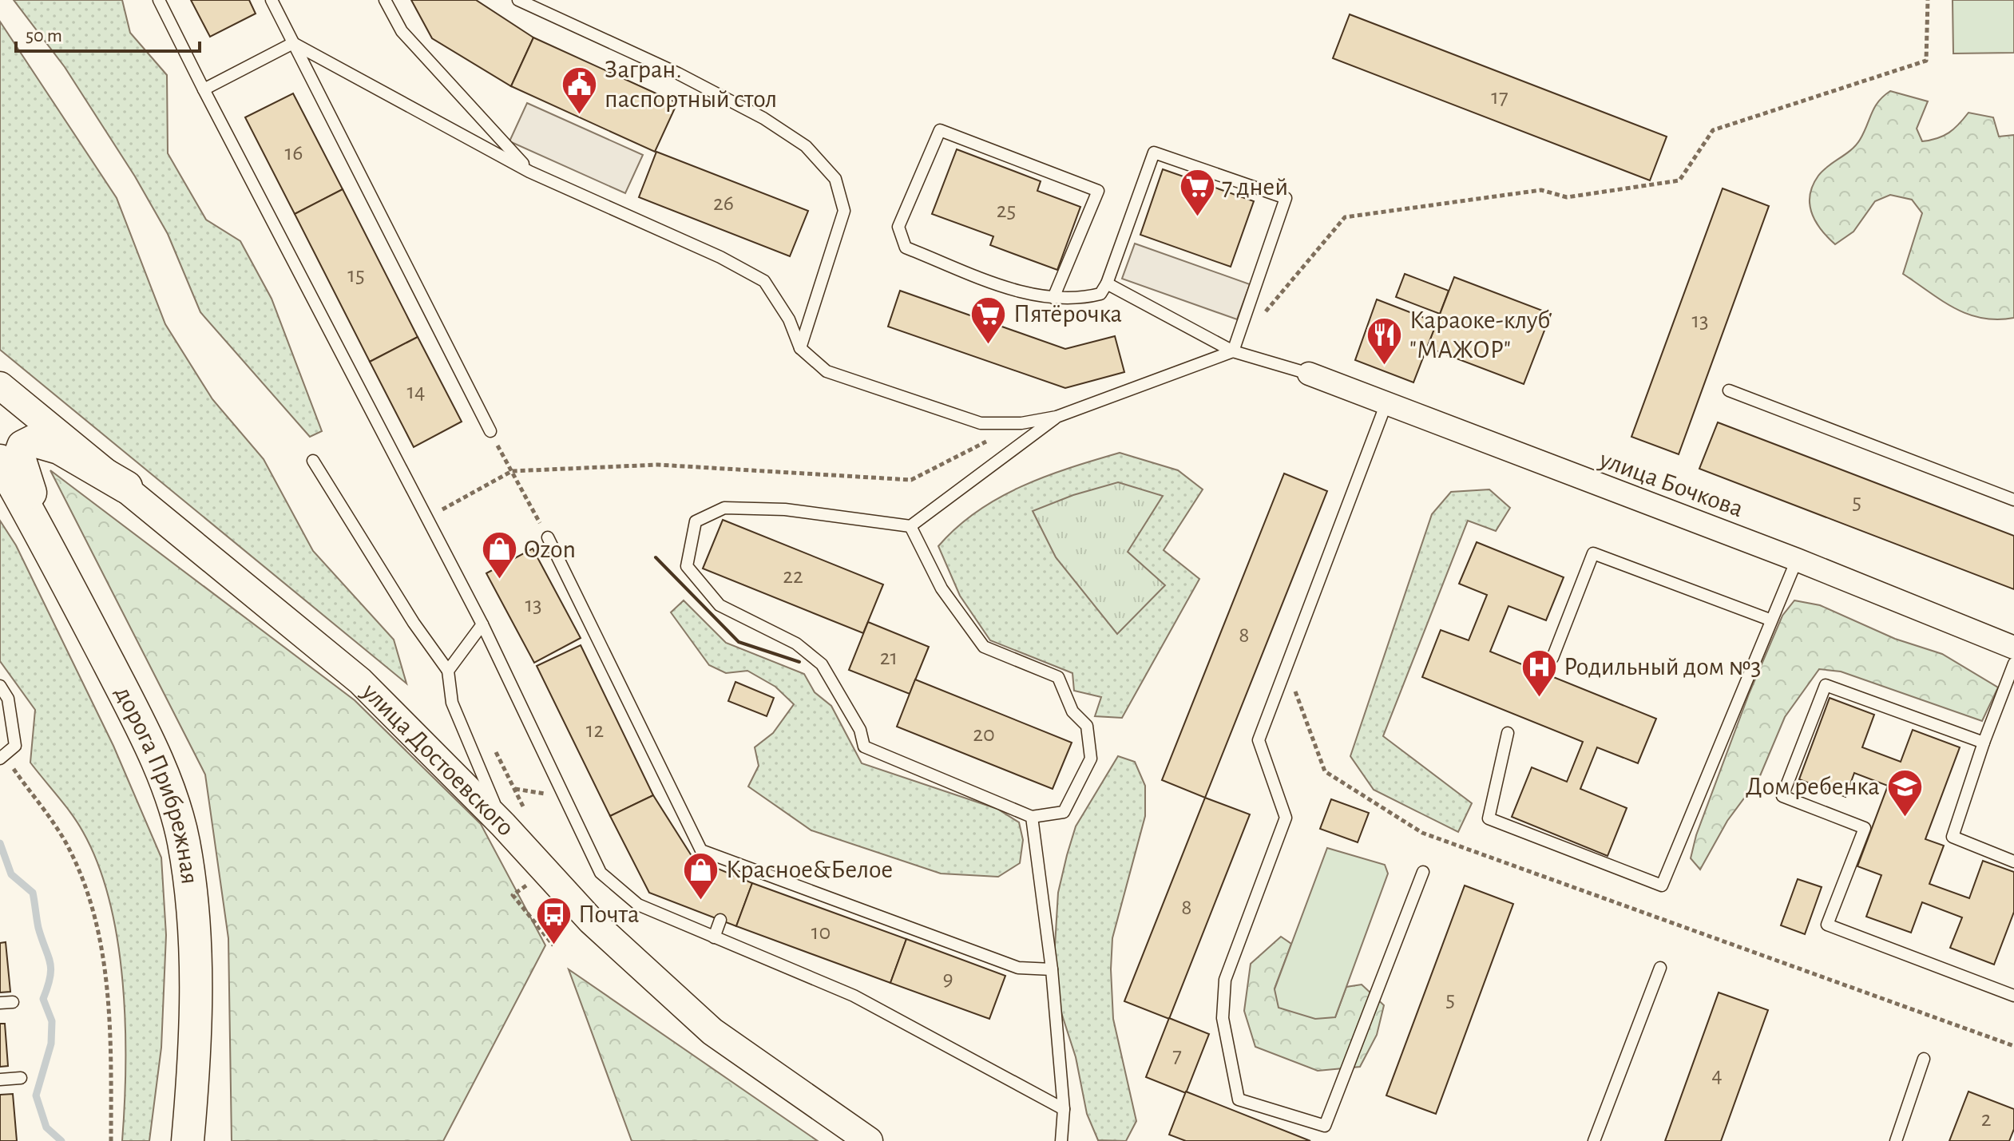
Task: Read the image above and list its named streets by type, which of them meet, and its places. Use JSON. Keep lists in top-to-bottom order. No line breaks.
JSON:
{"streets":{"main road":["дорога Прибрежная"],"street":["улица Бочкова","улица Достоевского"]},"places":{"public building":["Загран. паспортный стол"],"supermarket":["7 дней","Пятёрочка"],"restaurant":["Караоке-клуб \"МАЖОР\""],"shop":["Ozon","Красное&Белое"],"hospital":["Родильный дом №3"],"school or university":["Дом ребенка"],"bus stop":["Почта"]},"house_numbers":["17","16","26","25","15","13","14","5","22","13","8","21","12","20","8","10","9","5","7","4","2"],"scale_bar":"50 m"}
